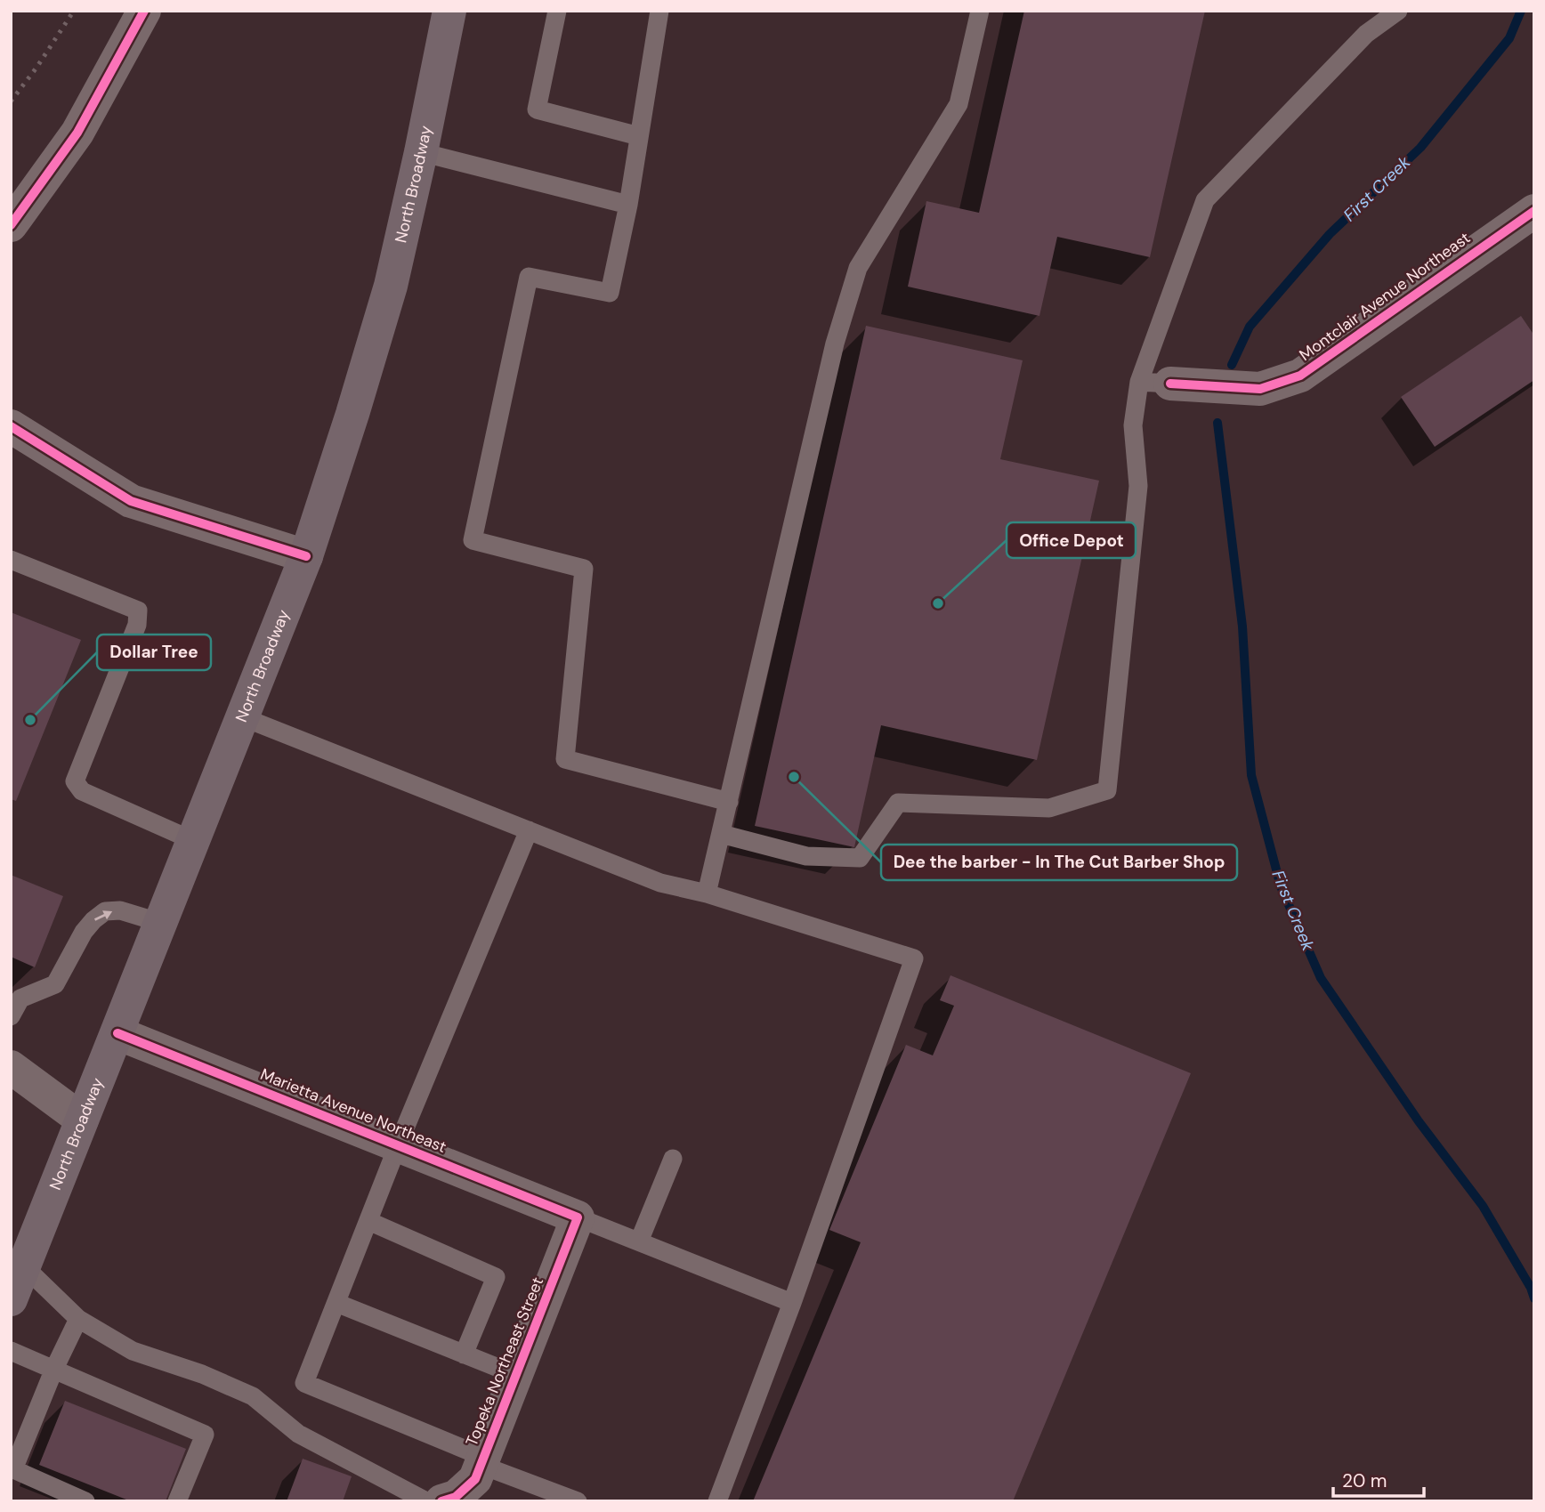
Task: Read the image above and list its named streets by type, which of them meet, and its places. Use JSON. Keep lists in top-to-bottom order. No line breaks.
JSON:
{"streets":{"main road":["North Broadway"],"street":["Montclair Avenue Northeast","Marietta Avenue Northeast","Topeka Northeast Street"]},"crossings":[["North Broadway","Marietta Avenue Northeast"],["Marietta Avenue Northeast","Topeka Northeast Street"]],"water":["First Creek"],"places":["Office Depot","Dollar Tree","Dee the barber - In The Cut Barber Shop"],"scale_bar":"20 m"}
